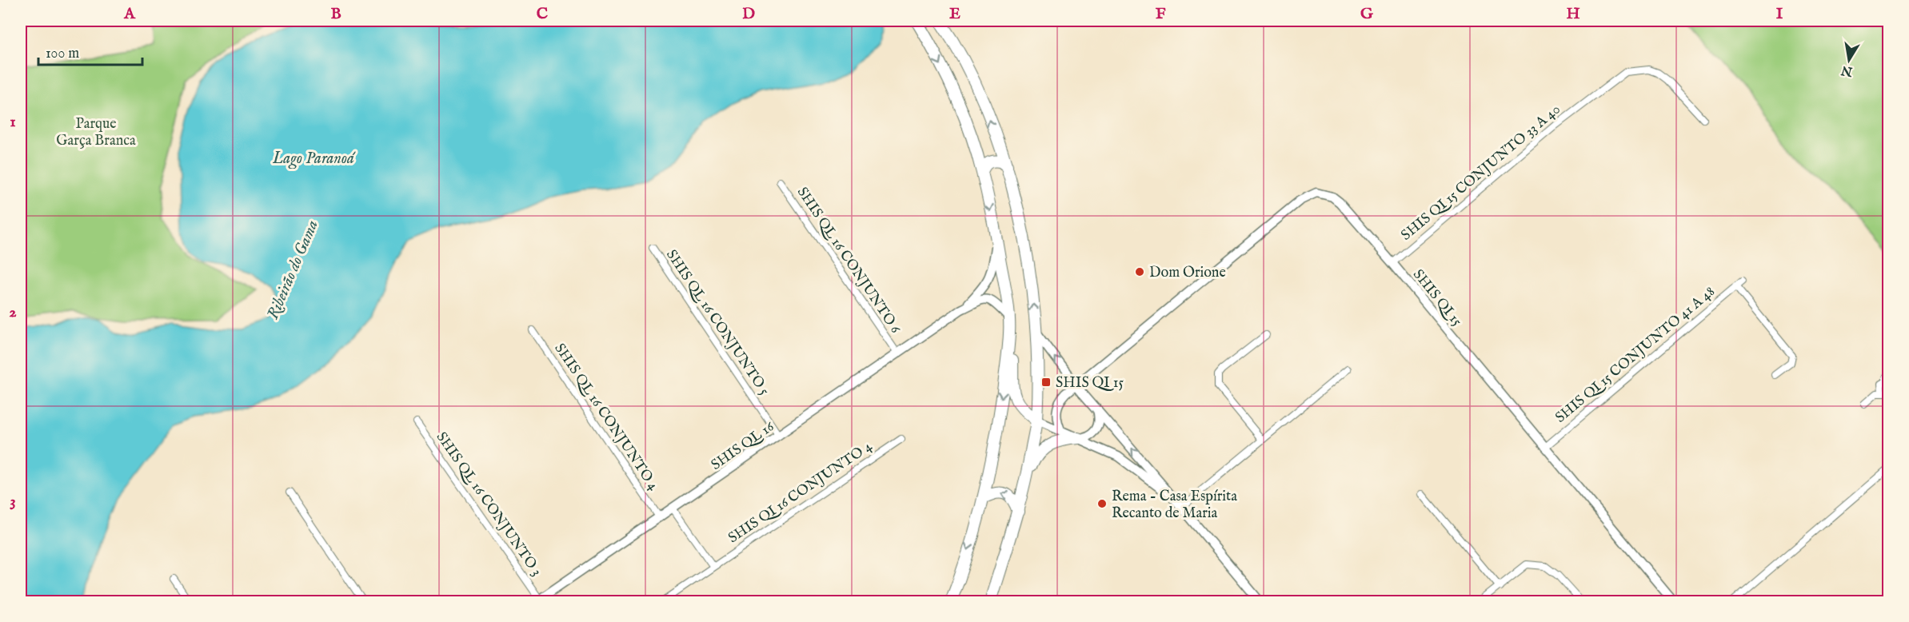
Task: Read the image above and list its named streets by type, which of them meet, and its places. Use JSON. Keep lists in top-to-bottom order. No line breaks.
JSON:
{"streets":{"street":["SHIS QI 15 CONJUNTO 33 A 40","SHIS QL 16 CONJUNTO 6","SHIS QI 15","SHIS QL 16 CONJUNTO 5","SHIS QI 15 CONJUNTO 41 A 48","SHIS QL 16 CONJUNTO 4","SHIS QL 16","SHIS QI 16 CONJUNTO 4","SHIS QL 16 CONJUNTO 3"]},"crossings":[["SHIS QI 15 CONJUNTO 33 A 40","SHIS QI 15"],["SHIS QL 16 CONJUNTO 6","SHIS QL 16"],["SHIS QI 15","SHIS QI 15 CONJUNTO 41 A 48"],["SHIS QL 16 CONJUNTO 5","SHIS QL 16"],["SHIS QL 16 CONJUNTO 4","SHIS QL 16"],["SHIS QL 16","SHIS QL 16 CONJUNTO 3"]],"water":["Lago Paranoá","Ribeirão do Gama"],"parks":["Parque Garça Branca"],"places":{"other":["Dom Orione","Rema - Casa Espírita Recanto de Maria"],"transit":["SHIS QI 15"]},"scale_bar":"100 m","north":"bottom","grid":{"columns":["A","B","C","D","E","F","G","H","I"],"rows":["1","2","3"]}}
